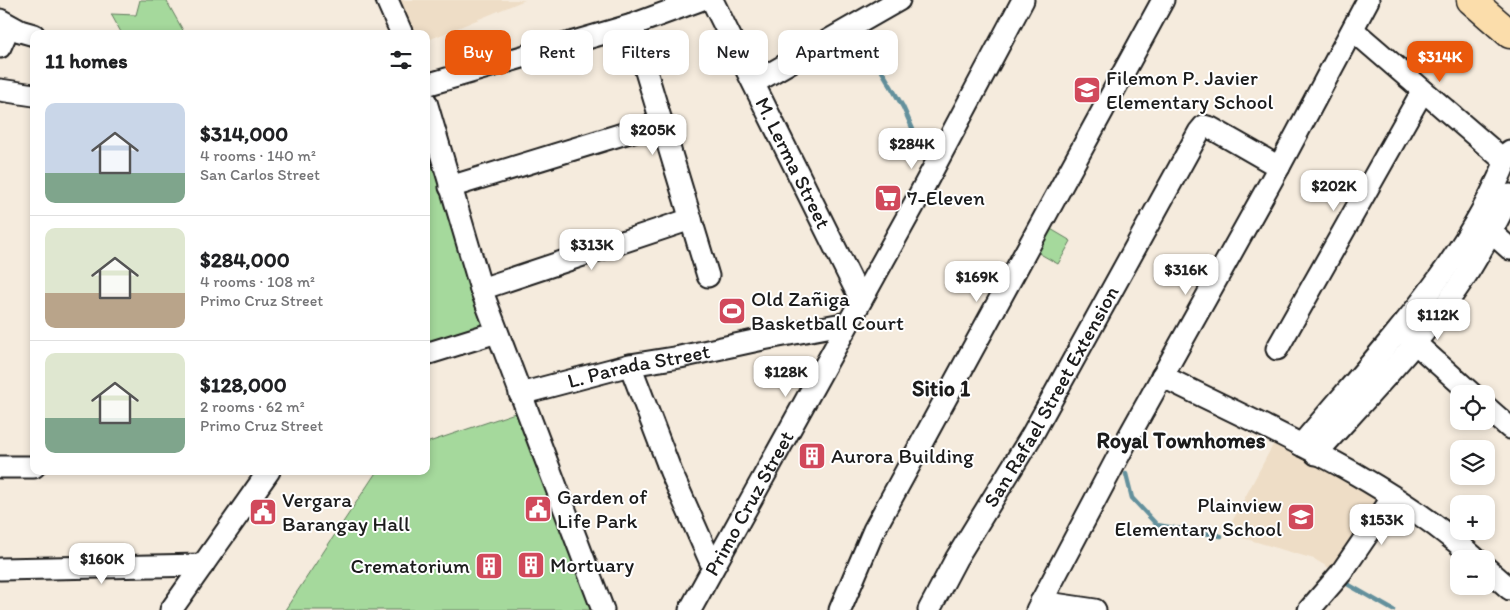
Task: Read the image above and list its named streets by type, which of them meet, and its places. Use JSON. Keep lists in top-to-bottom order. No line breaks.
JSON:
{"streets":{"street":["M. Lerma Street","L. Parada Street","San Rafael Street Extension","Primo Cruz Street"]},"crossings":[["M. Lerma Street","Primo Cruz Street"],["L. Parada Street","Primo Cruz Street"]],"districts":["Sitio 1","Royal Townhomes"],"places":{"school or university":["Filemon P. Javier Elementary School","Plainview Elementary School"],"supermarket":["7-Eleven"],"sports":["Old Zañiga Basketball Court"],"building":["Aurora Building","Mortuary","Crematorium"],"public building":["Garden of Life Park","Vergara Barangay Hall"]},"page":{"chip":["Buy","Rent","Filters","New","Apartment"],"heading":"11 homes","price":["$314K","$205K","$284K","$202K","$313K","$316K","$169K","$112K","$128K","$153K","$160K"],"list":[{"name":"$314,000","note":"4 rooms · 140 m² · San Carlos Street"},{"name":"$284,000","note":"4 rooms · 108 m² · Primo Cruz Street"},{"name":"$128,000","note":"2 rooms · 62 m² · Primo Cruz Street"}],"map_buttons":["+","−"]}}
